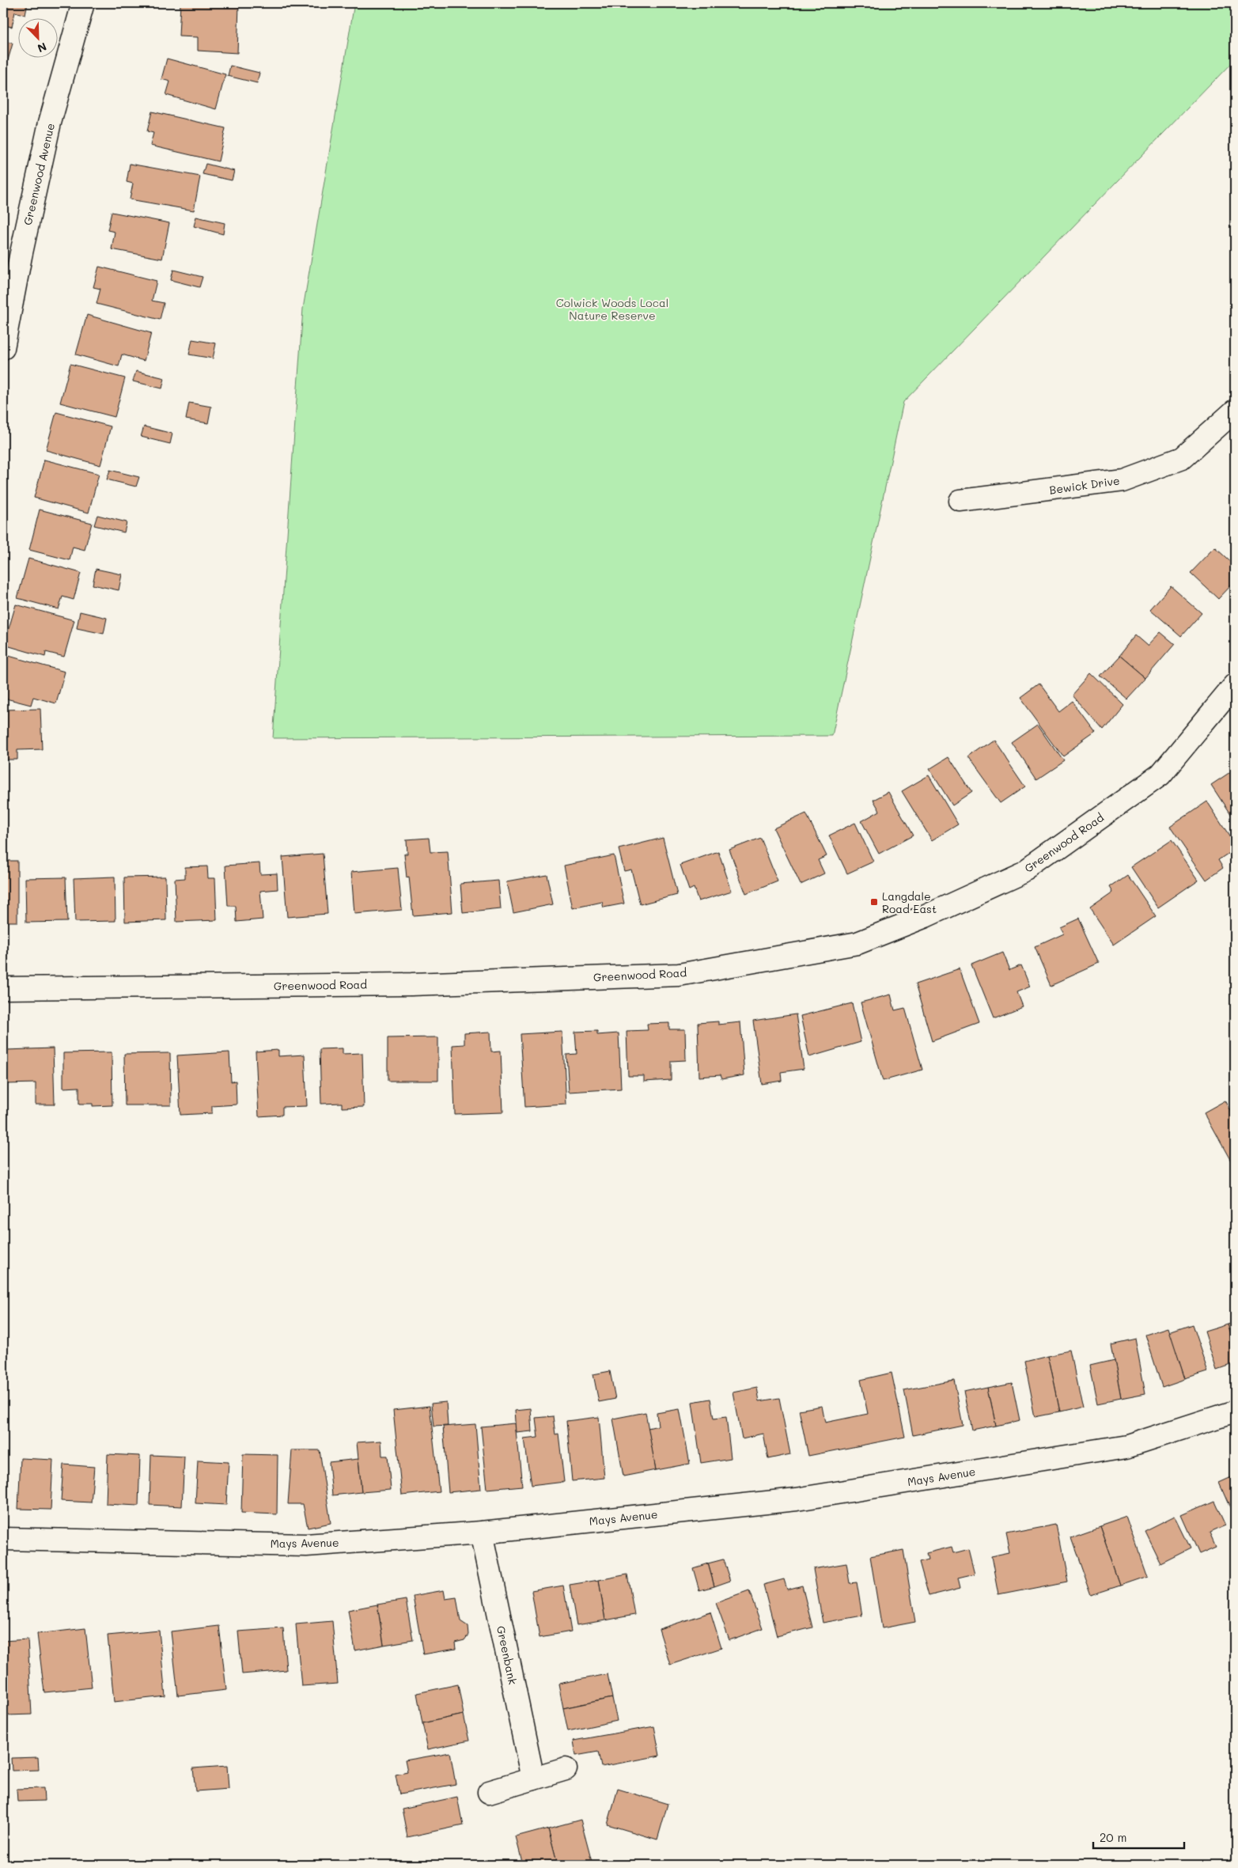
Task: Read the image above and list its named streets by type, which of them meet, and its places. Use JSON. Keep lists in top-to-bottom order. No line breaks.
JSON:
{"streets":{"street":["Greenwood Avenue","Bewick Drive","Greenwood Road","Mays Avenue","Greenbank"]},"crossings":[["Mays Avenue","Greenbank"]],"parks":["Colwick Woods Local Nature Reserve"],"places":{"transit":["Langdale Road East"]},"scale_bar":"20 m","north":"bottom right"}
